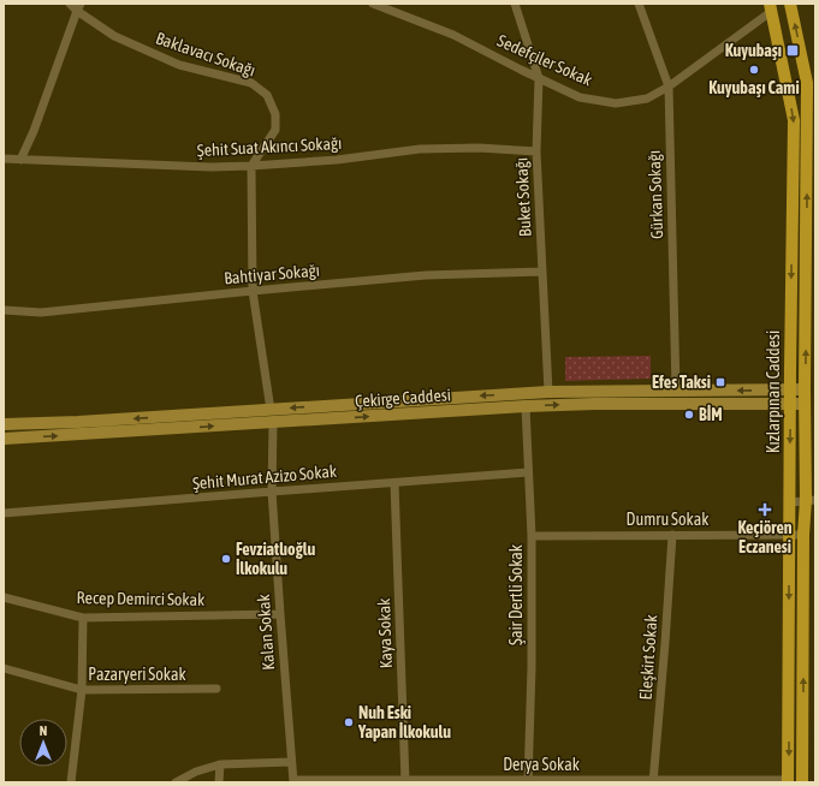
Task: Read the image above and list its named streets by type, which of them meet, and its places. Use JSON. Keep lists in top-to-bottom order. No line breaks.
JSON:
{"streets":{"main road":["Kızlarpınarı Caddesi","Çekirge Caddesi"],"street":["Baklavacı Sokağı","Sedefçiler Sokak","Şehit Suat Akıncı Sokağı","Gürkan Sokağı","Buket Sokağı","Bahtiyar Sokağı","Şehit Murat Azizo Sokak","Dumru Sokak","Şair Dertli Sokak","Recep Demirci Sokak","Kalan Sokak","Kaya Sokak","Eleşkirt Sokak","Pazaryeri Sokak","Derya Sokak"]},"crossings":[["Baklavacı Sokağı","Şehit Suat Akıncı Sokağı"],["Sedefçiler Sokak","Gürkan Sokağı"],["Sedefçiler Sokak","Buket Sokağı"],["Sedefçiler Sokak","Kızlarpınarı Caddesi"],["Şehit Suat Akıncı Sokağı","Buket Sokağı"],["Gürkan Sokağı","Çekirge Caddesi"],["Buket Sokağı","Bahtiyar Sokağı"],["Buket Sokağı","Çekirge Caddesi"],["Kızlarpınarı Caddesi","Çekirge Caddesi"],["Kızlarpınarı Caddesi","Dumru Sokak"],["Kızlarpınarı Caddesi","Derya Sokak"],["Çekirge Caddesi","Şair Dertli Sokak"],["Çekirge Caddesi","Kalan Sokak"],["Şehit Murat Azizo Sokak","Şair Dertli Sokak"],["Şehit Murat Azizo Sokak","Kalan Sokak"],["Şehit Murat Azizo Sokak","Kaya Sokak"],["Dumru Sokak","Şair Dertli Sokak"],["Dumru Sokak","Eleşkirt Sokak"],["Şair Dertli Sokak","Derya Sokak"],["Recep Demirci Sokak","Kalan Sokak"],["Kalan Sokak","Derya Sokak"],["Kaya Sokak","Derya Sokak"],["Eleşkirt Sokak","Derya Sokak"]],"places":{"transit":["Kuyubaşı","Efes Taksi"],"other":["Kuyubaşı Cami","BİM","Fevziatlıoğlu İlkokulu","Nuh Eski Yapan İlkokulu"],"health":["Keçiören Eczanesi"]},"north":"top"}
